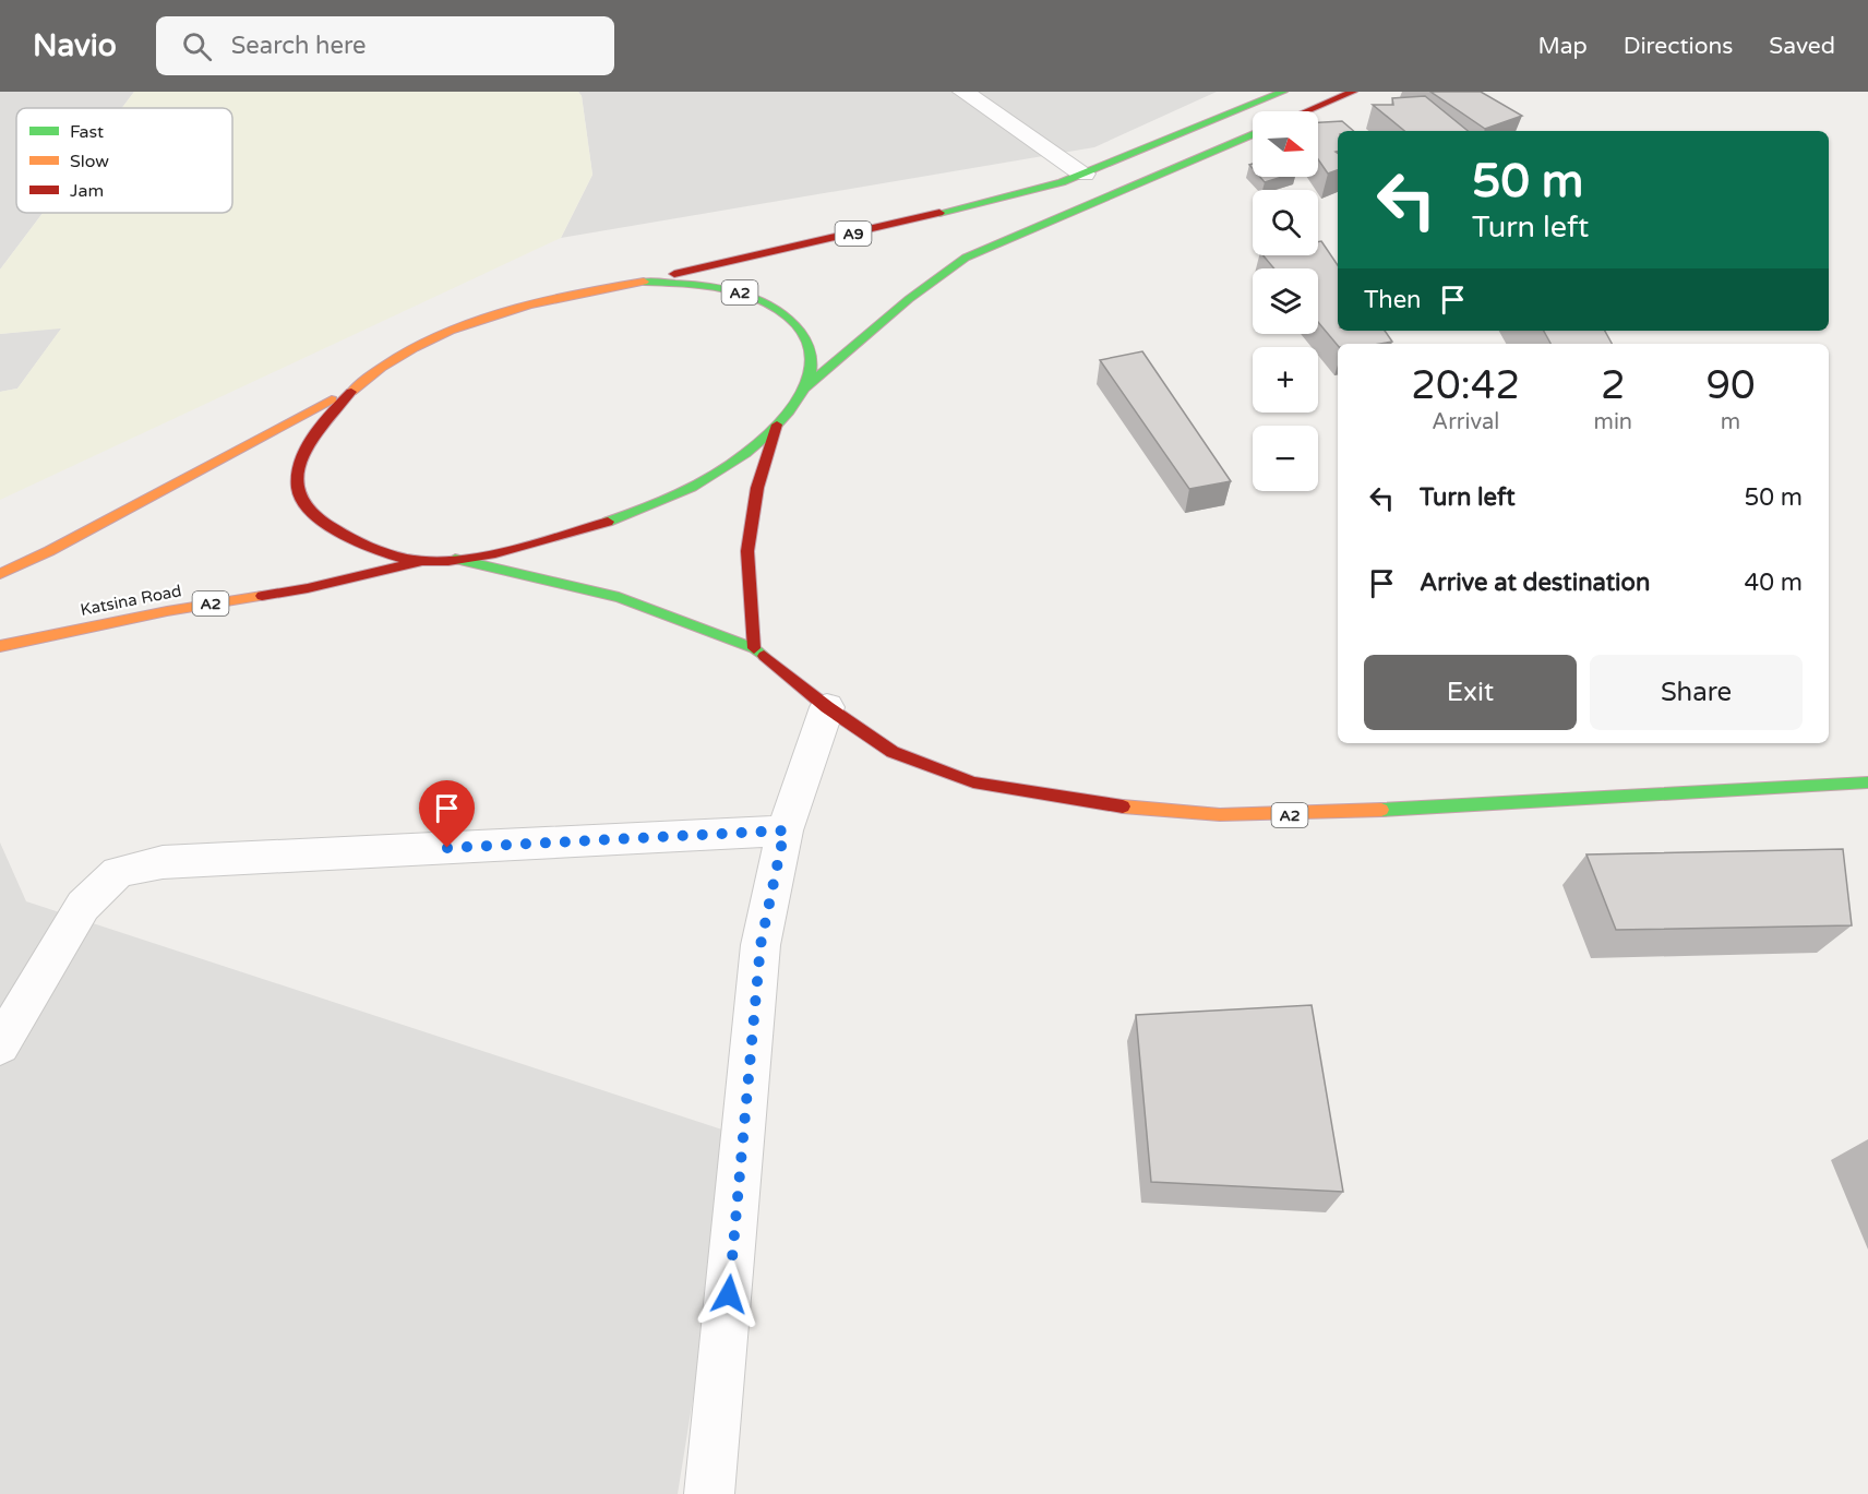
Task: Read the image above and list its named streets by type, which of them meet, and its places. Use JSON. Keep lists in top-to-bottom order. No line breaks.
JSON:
{"streets":{"highway":["A9","A2","Katsina Road"]},"crossings":[["A9","A2"],["A2","Katsina Road"]],"legend":["Fast","Slow","Jam"],"north":"right","page":{"header":"Navio","search":"Search here","nav":["Map","Directions","Saved"],"map_buttons":["+","−"],"turn":["50 m","Turn left"],"then":"Then","eta":["20:42","Arrival","2","min","90","m"],"list":[{"name":"Turn left","value":"50 m"},{"name":"Arrive at destination","value":"40 m"}],"buttons":["Exit","Share"]}}
